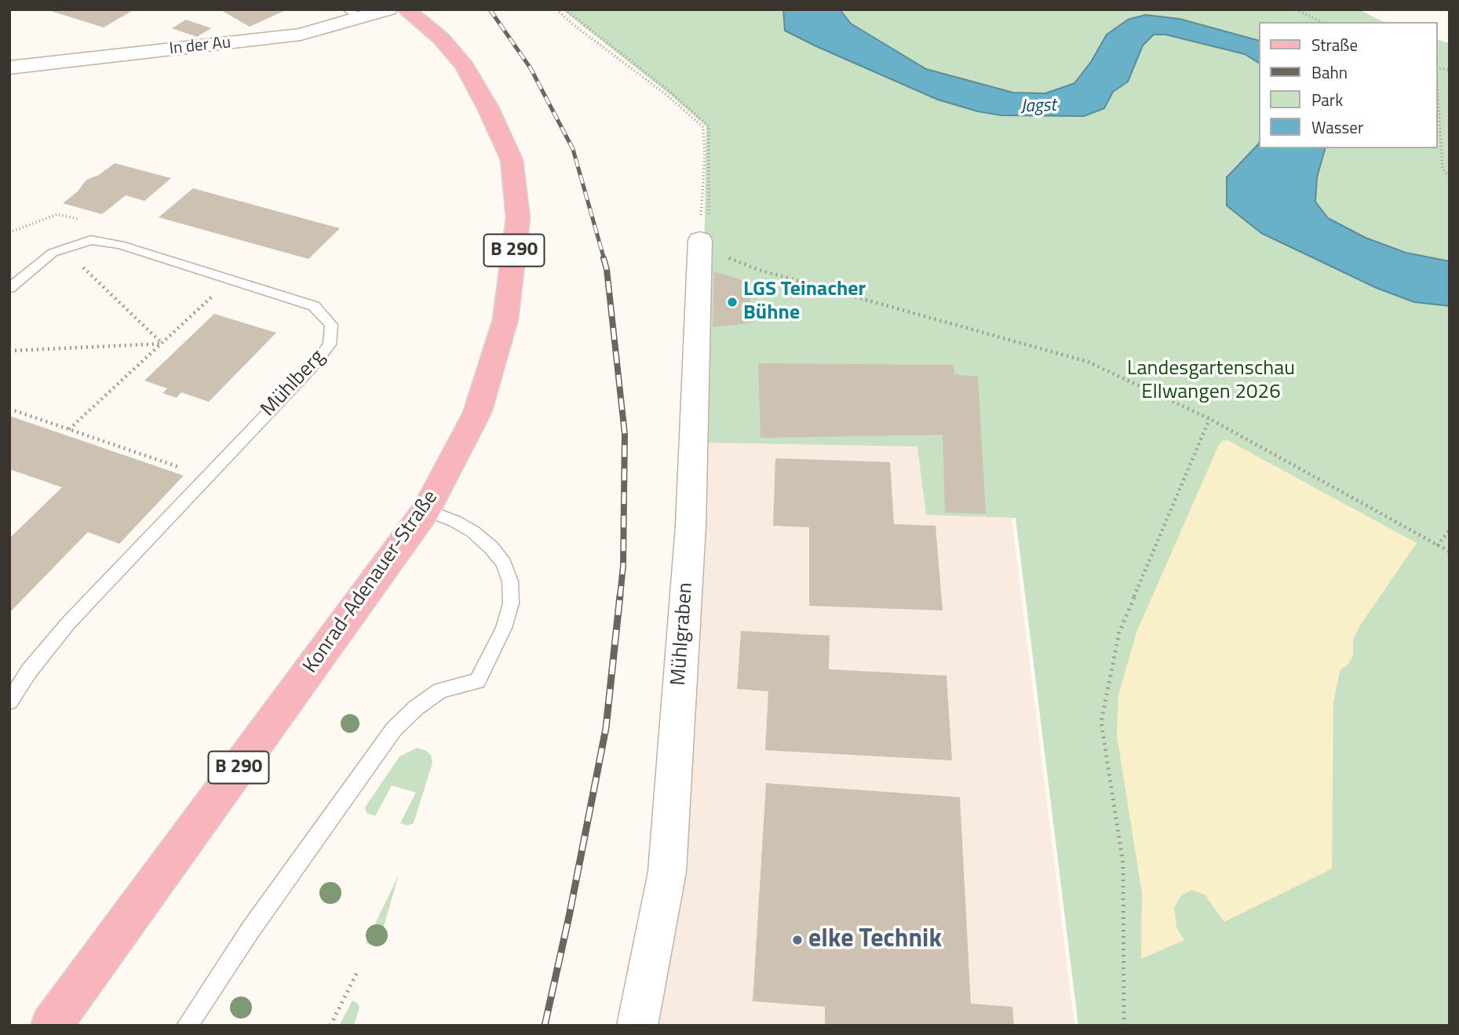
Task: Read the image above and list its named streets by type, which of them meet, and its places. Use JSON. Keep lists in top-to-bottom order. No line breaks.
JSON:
{"streets":{"main road":["B 290","Konrad-Adenauer-Straße"],"street":["In der Au","Mühlgraben"],"lane":["Mühlberg"]},"water":["Jagst"],"parks":["Landesgartenschau Ellwangen 2026"],"places":["LGS Teinacher Bühne","elke Technik"],"legend":["Straße","Bahn","Park","Wasser"]}
